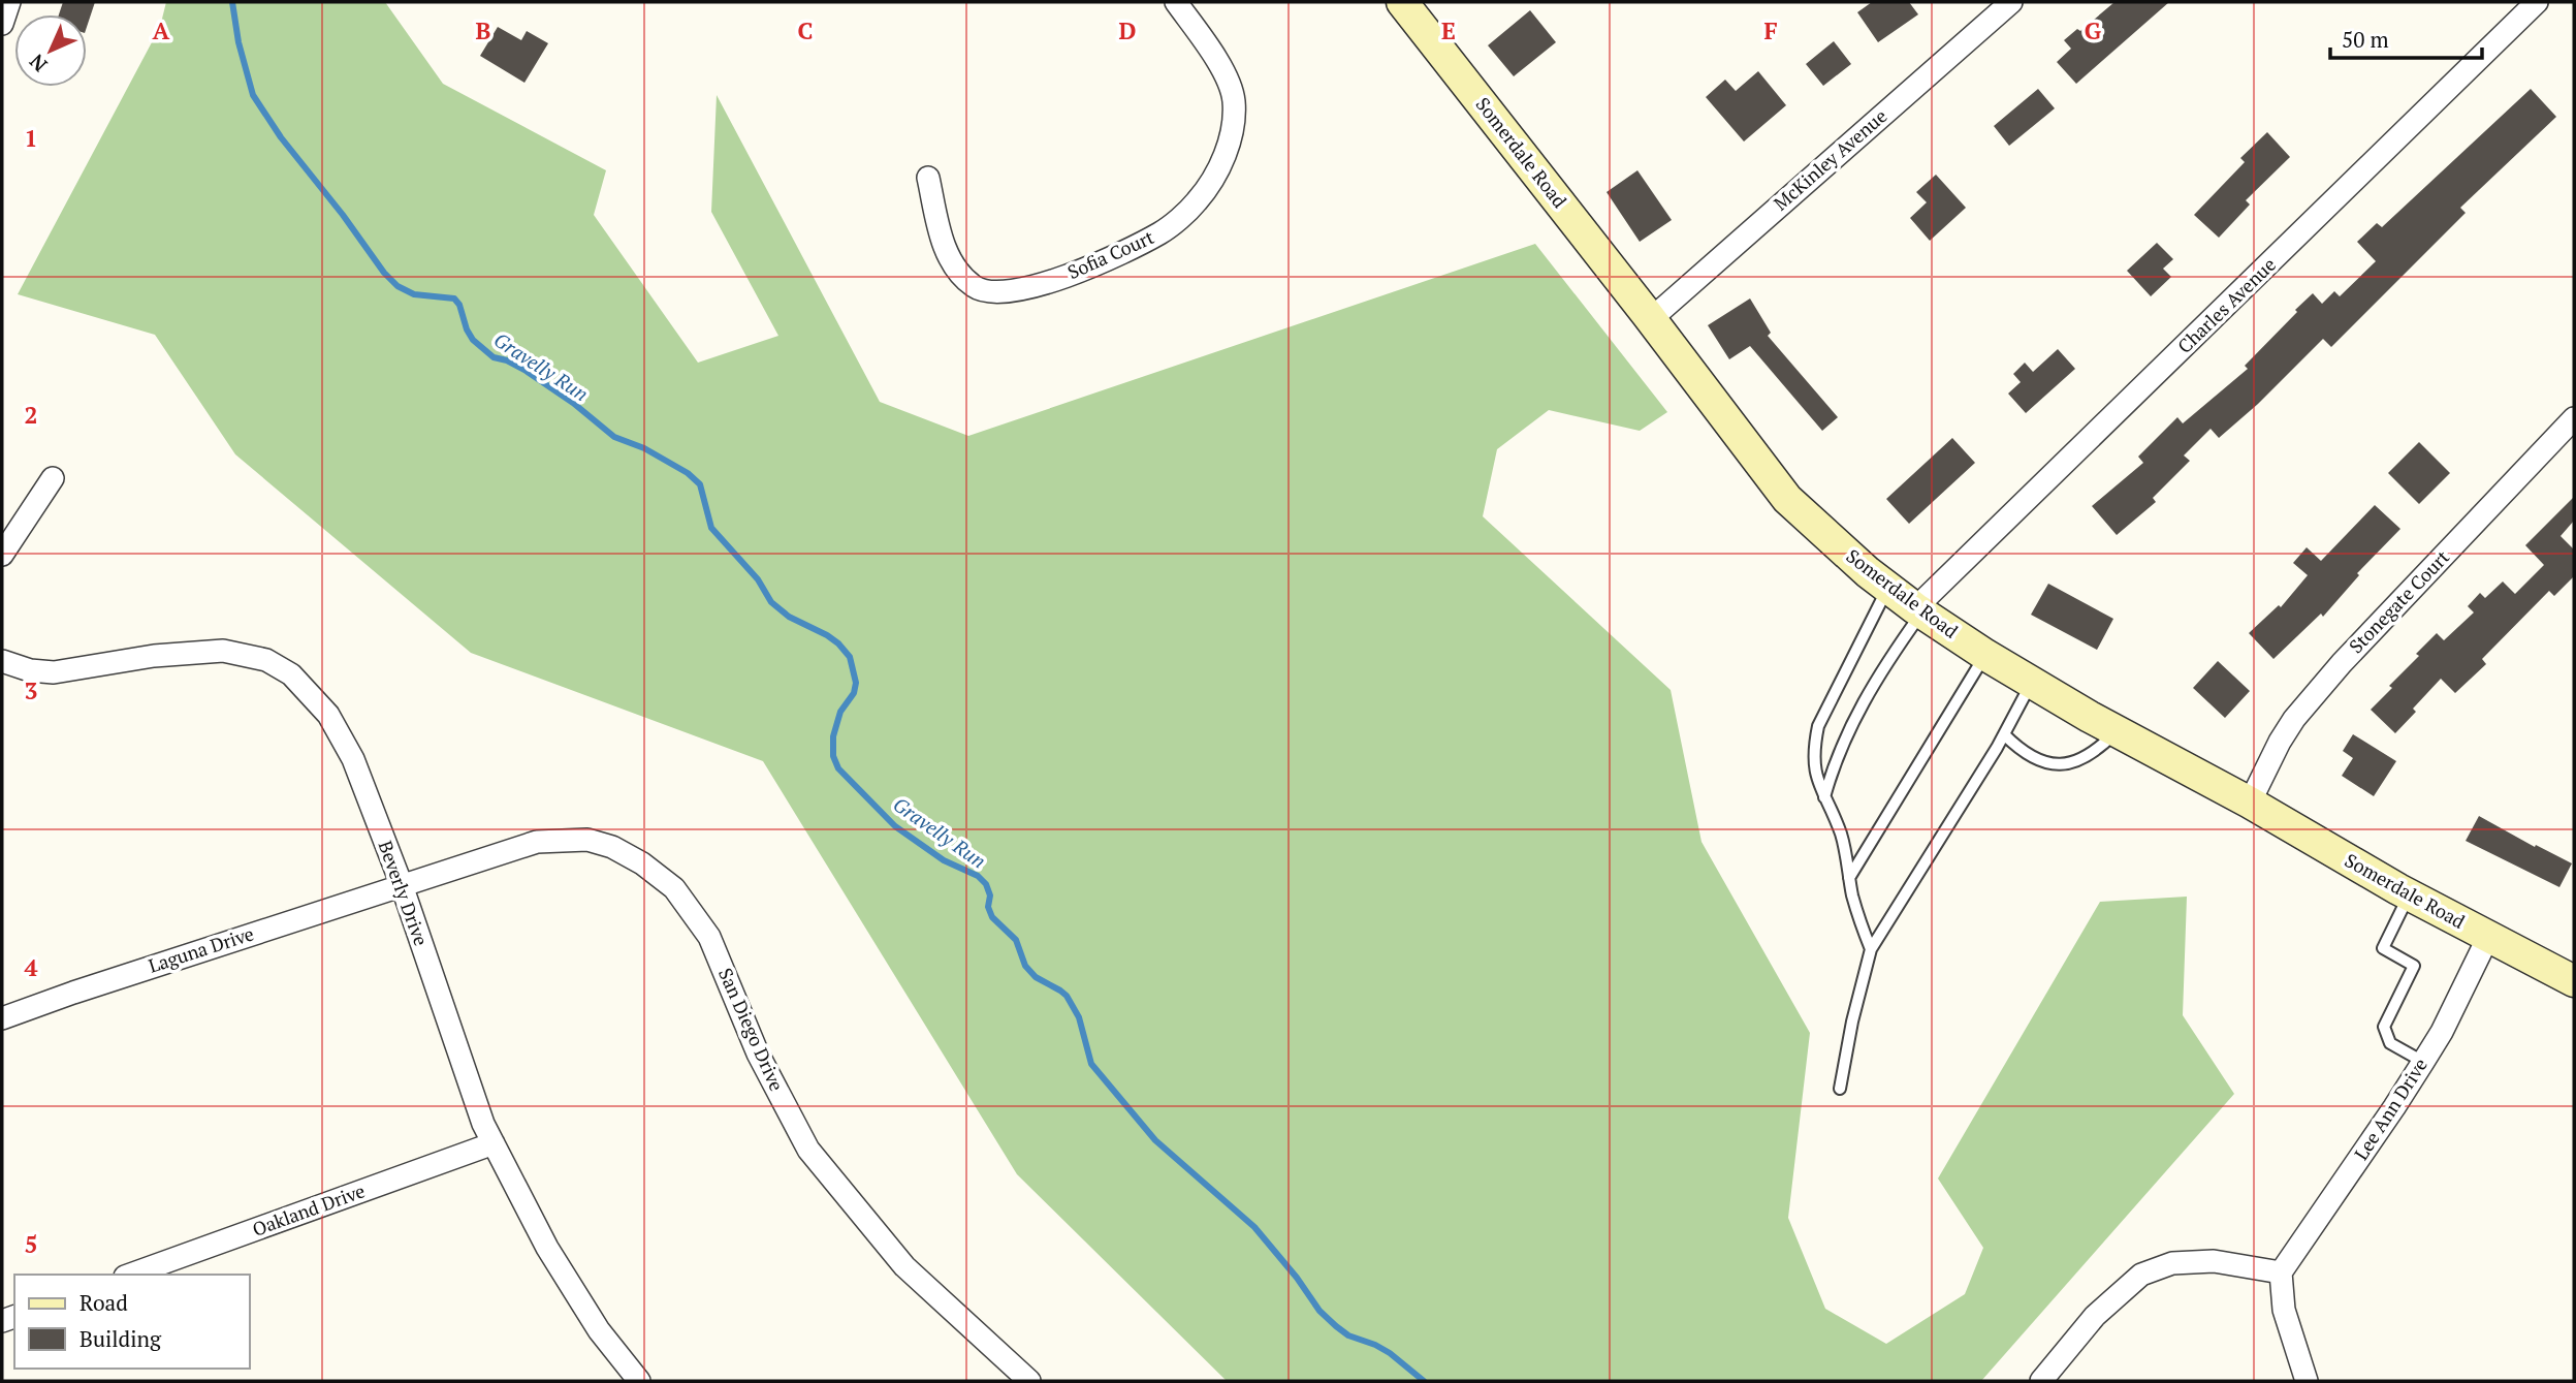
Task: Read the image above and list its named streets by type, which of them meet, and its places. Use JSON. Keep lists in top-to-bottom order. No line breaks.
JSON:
{"streets":{"main road":["Somerdale Road"],"street":["McKinley Avenue","Sofia Court","Charles Avenue","Stonegate Court","Beverly Drive","Laguna Drive","San Diego Drive","Lee Ann Drive","Oakland Drive"]},"crossings":[["Somerdale Road","McKinley Avenue"],["Somerdale Road","Charles Avenue"],["Somerdale Road","Stonegate Court"],["Somerdale Road","Lee Ann Drive"],["Beverly Drive","Laguna Drive"],["Beverly Drive","San Diego Drive"],["Beverly Drive","Oakland Drive"],["Laguna Drive","San Diego Drive"]],"water":["Gravelly Run"],"legend":["Road","Building"],"scale_bar":"50 m","north":"bottom left","grid":{"columns":["A","B","C","D","E","F","G"],"rows":["1","2","3","4","5"]}}
